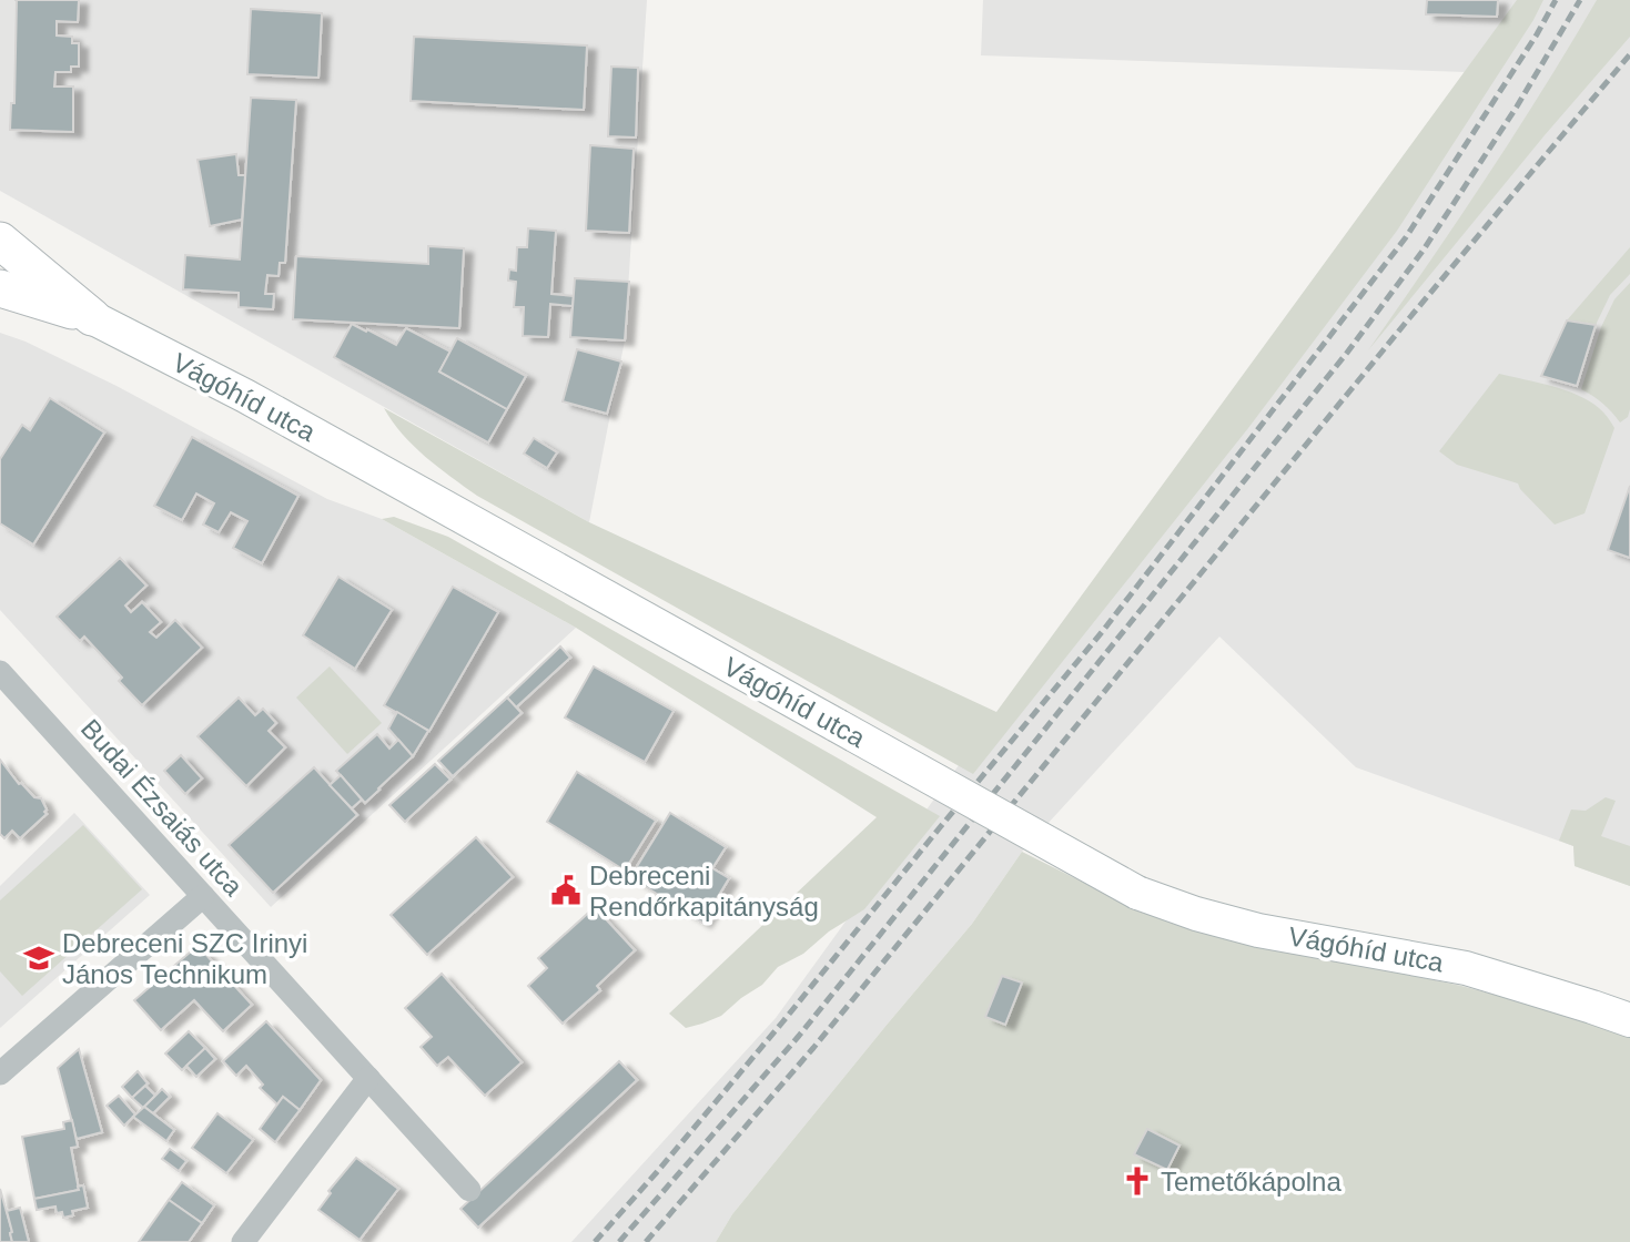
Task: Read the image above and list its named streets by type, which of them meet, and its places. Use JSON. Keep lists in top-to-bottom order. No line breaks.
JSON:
{"streets":{"main road":["Vágóhíd utca"],"street":["Budai Ézsaiás utca"]},"places":{"public building":["Debreceni Rendőrkapitányság"],"school or university":["Debreceni SZC Irinyi János Technikum"],"church":["Temetőkápolna"]}}
